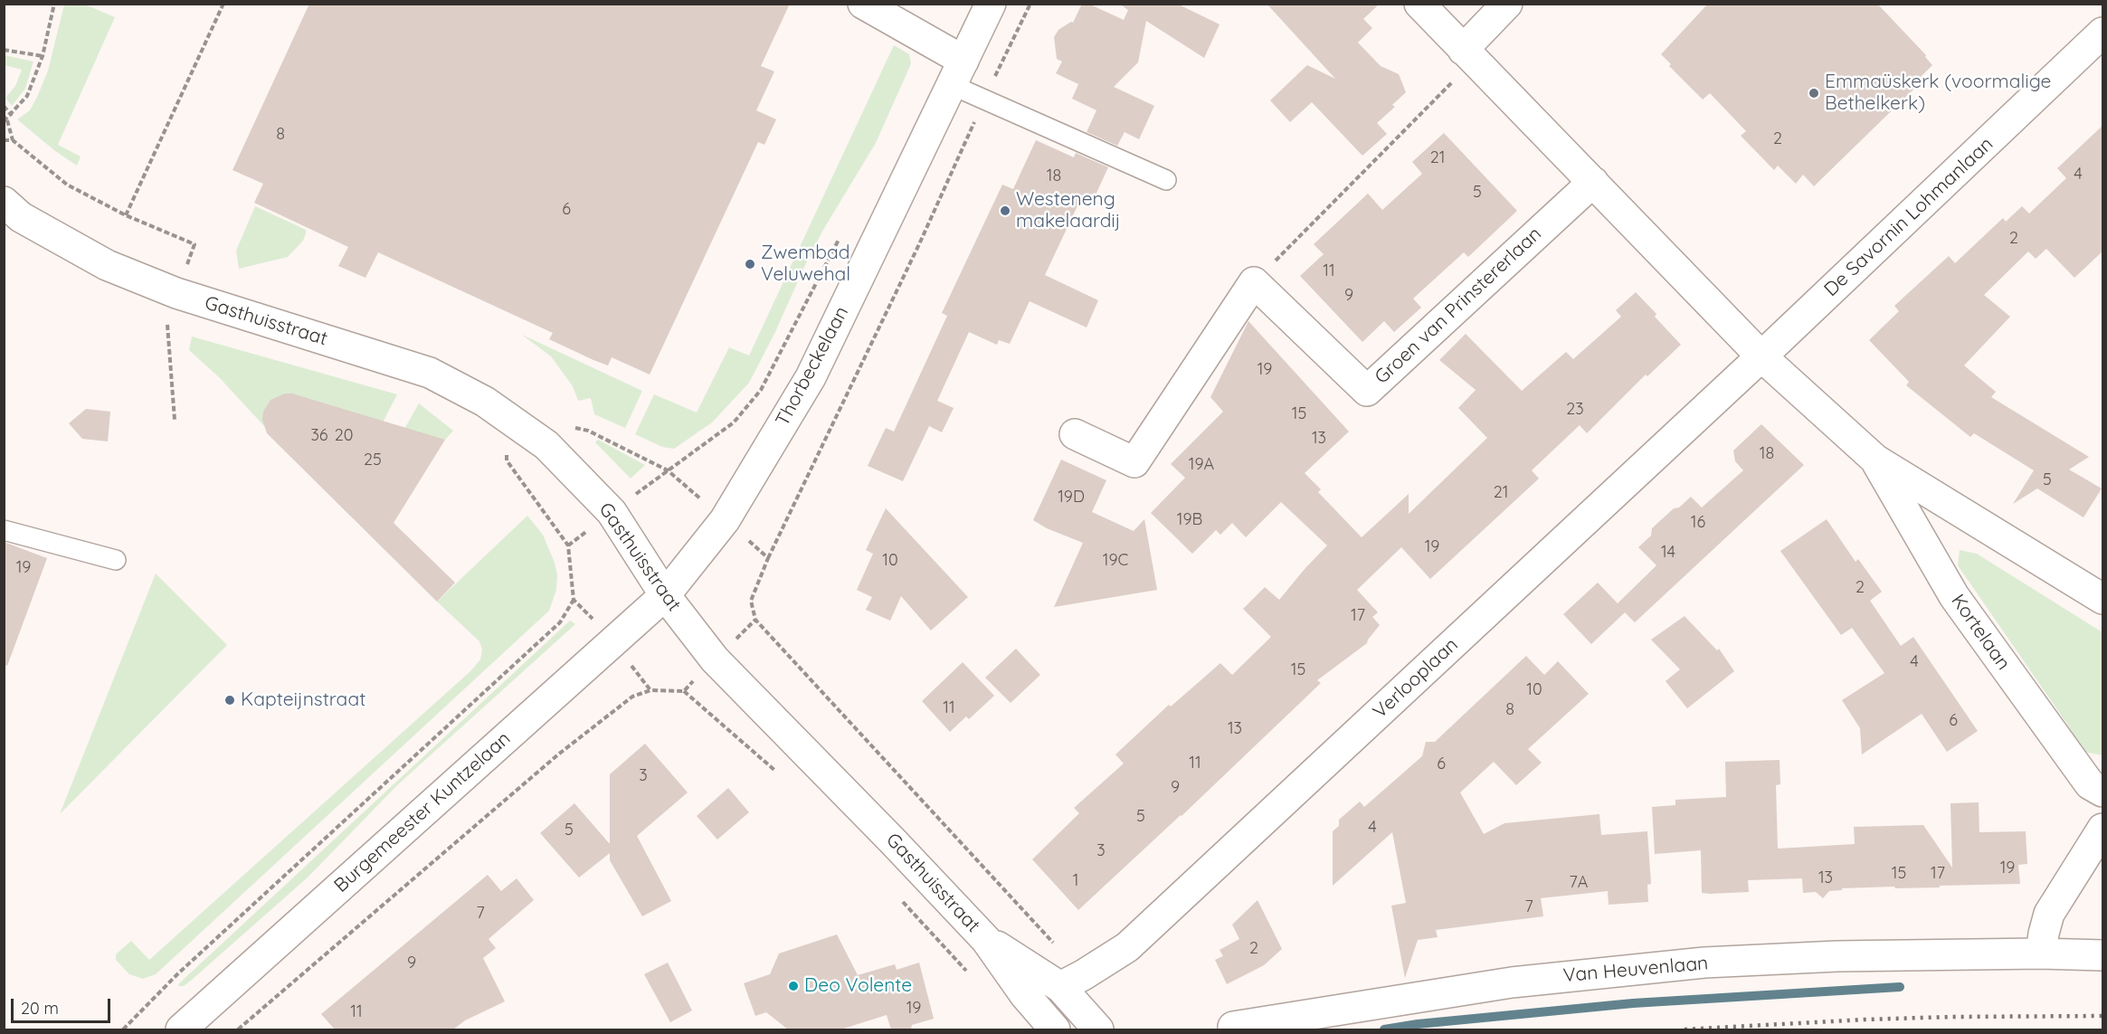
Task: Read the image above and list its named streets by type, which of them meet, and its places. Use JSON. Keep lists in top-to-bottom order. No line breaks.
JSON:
{"streets":{"street":["De Savornin Lohmanlaan","Groen van Prinstererlaan","Gasthuisstraat","Thorbeckelaan","Kortelaan","Verlooplaan","Burgemeester Kuntzelaan","Van Heuvenlaan"]},"crossings":[["De Savornin Lohmanlaan","Kortelaan"],["De Savornin Lohmanlaan","Verlooplaan"],["Gasthuisstraat","Thorbeckelaan"],["Gasthuisstraat","Verlooplaan"],["Gasthuisstraat","Burgemeester Kuntzelaan"],["Thorbeckelaan","Burgemeester Kuntzelaan"],["Kortelaan","Verlooplaan"]],"places":["Emmaüskerk (voormalige Bethelkerk)","Westeneng makelaardij","Zwembad Veluwehal","Kapteijnstraat","Deo Volente"],"house_numbers":["8","2","21","4","18","5","6","2","11","9","19","23","15","36","20","13","18","25","19A","5","21","19D","19B","16","19","14","10","19C","19","2","17","4","15","10","11","8","6","13","11","6","3","9","5","4","5","3","19","15","17","13","1","7A","7","7","2","9","19","11"],"scale_bar":"20 m"}
